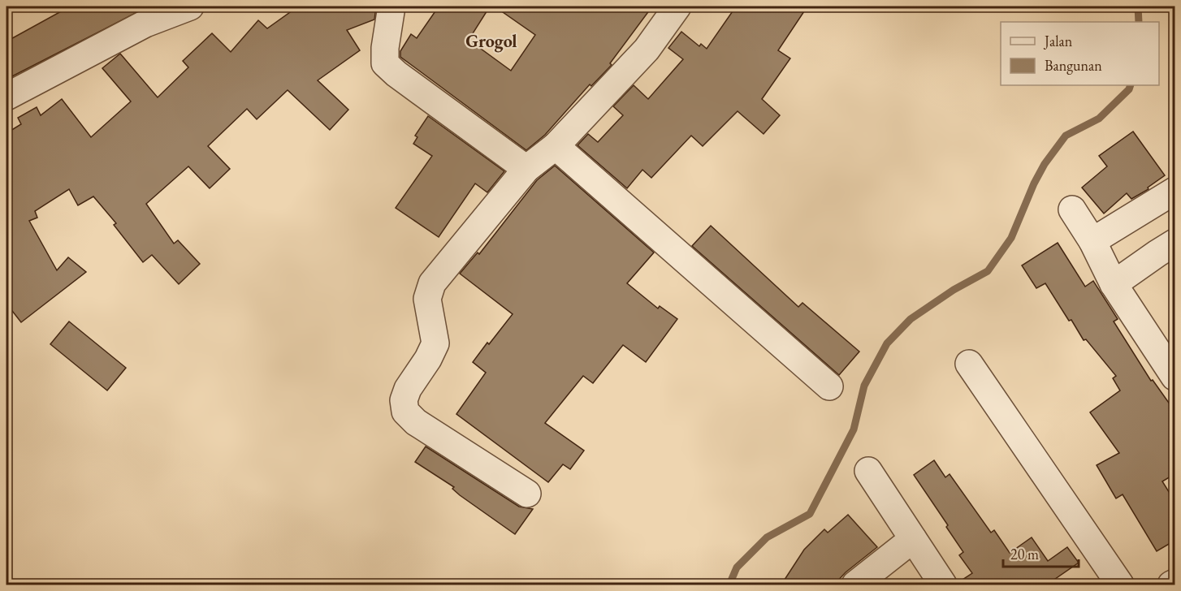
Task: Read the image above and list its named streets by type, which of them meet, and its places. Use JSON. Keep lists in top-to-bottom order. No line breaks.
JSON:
{"districts":["Grogol"],"legend":["Jalan","Bangunan"],"scale_bar":"20 m"}
